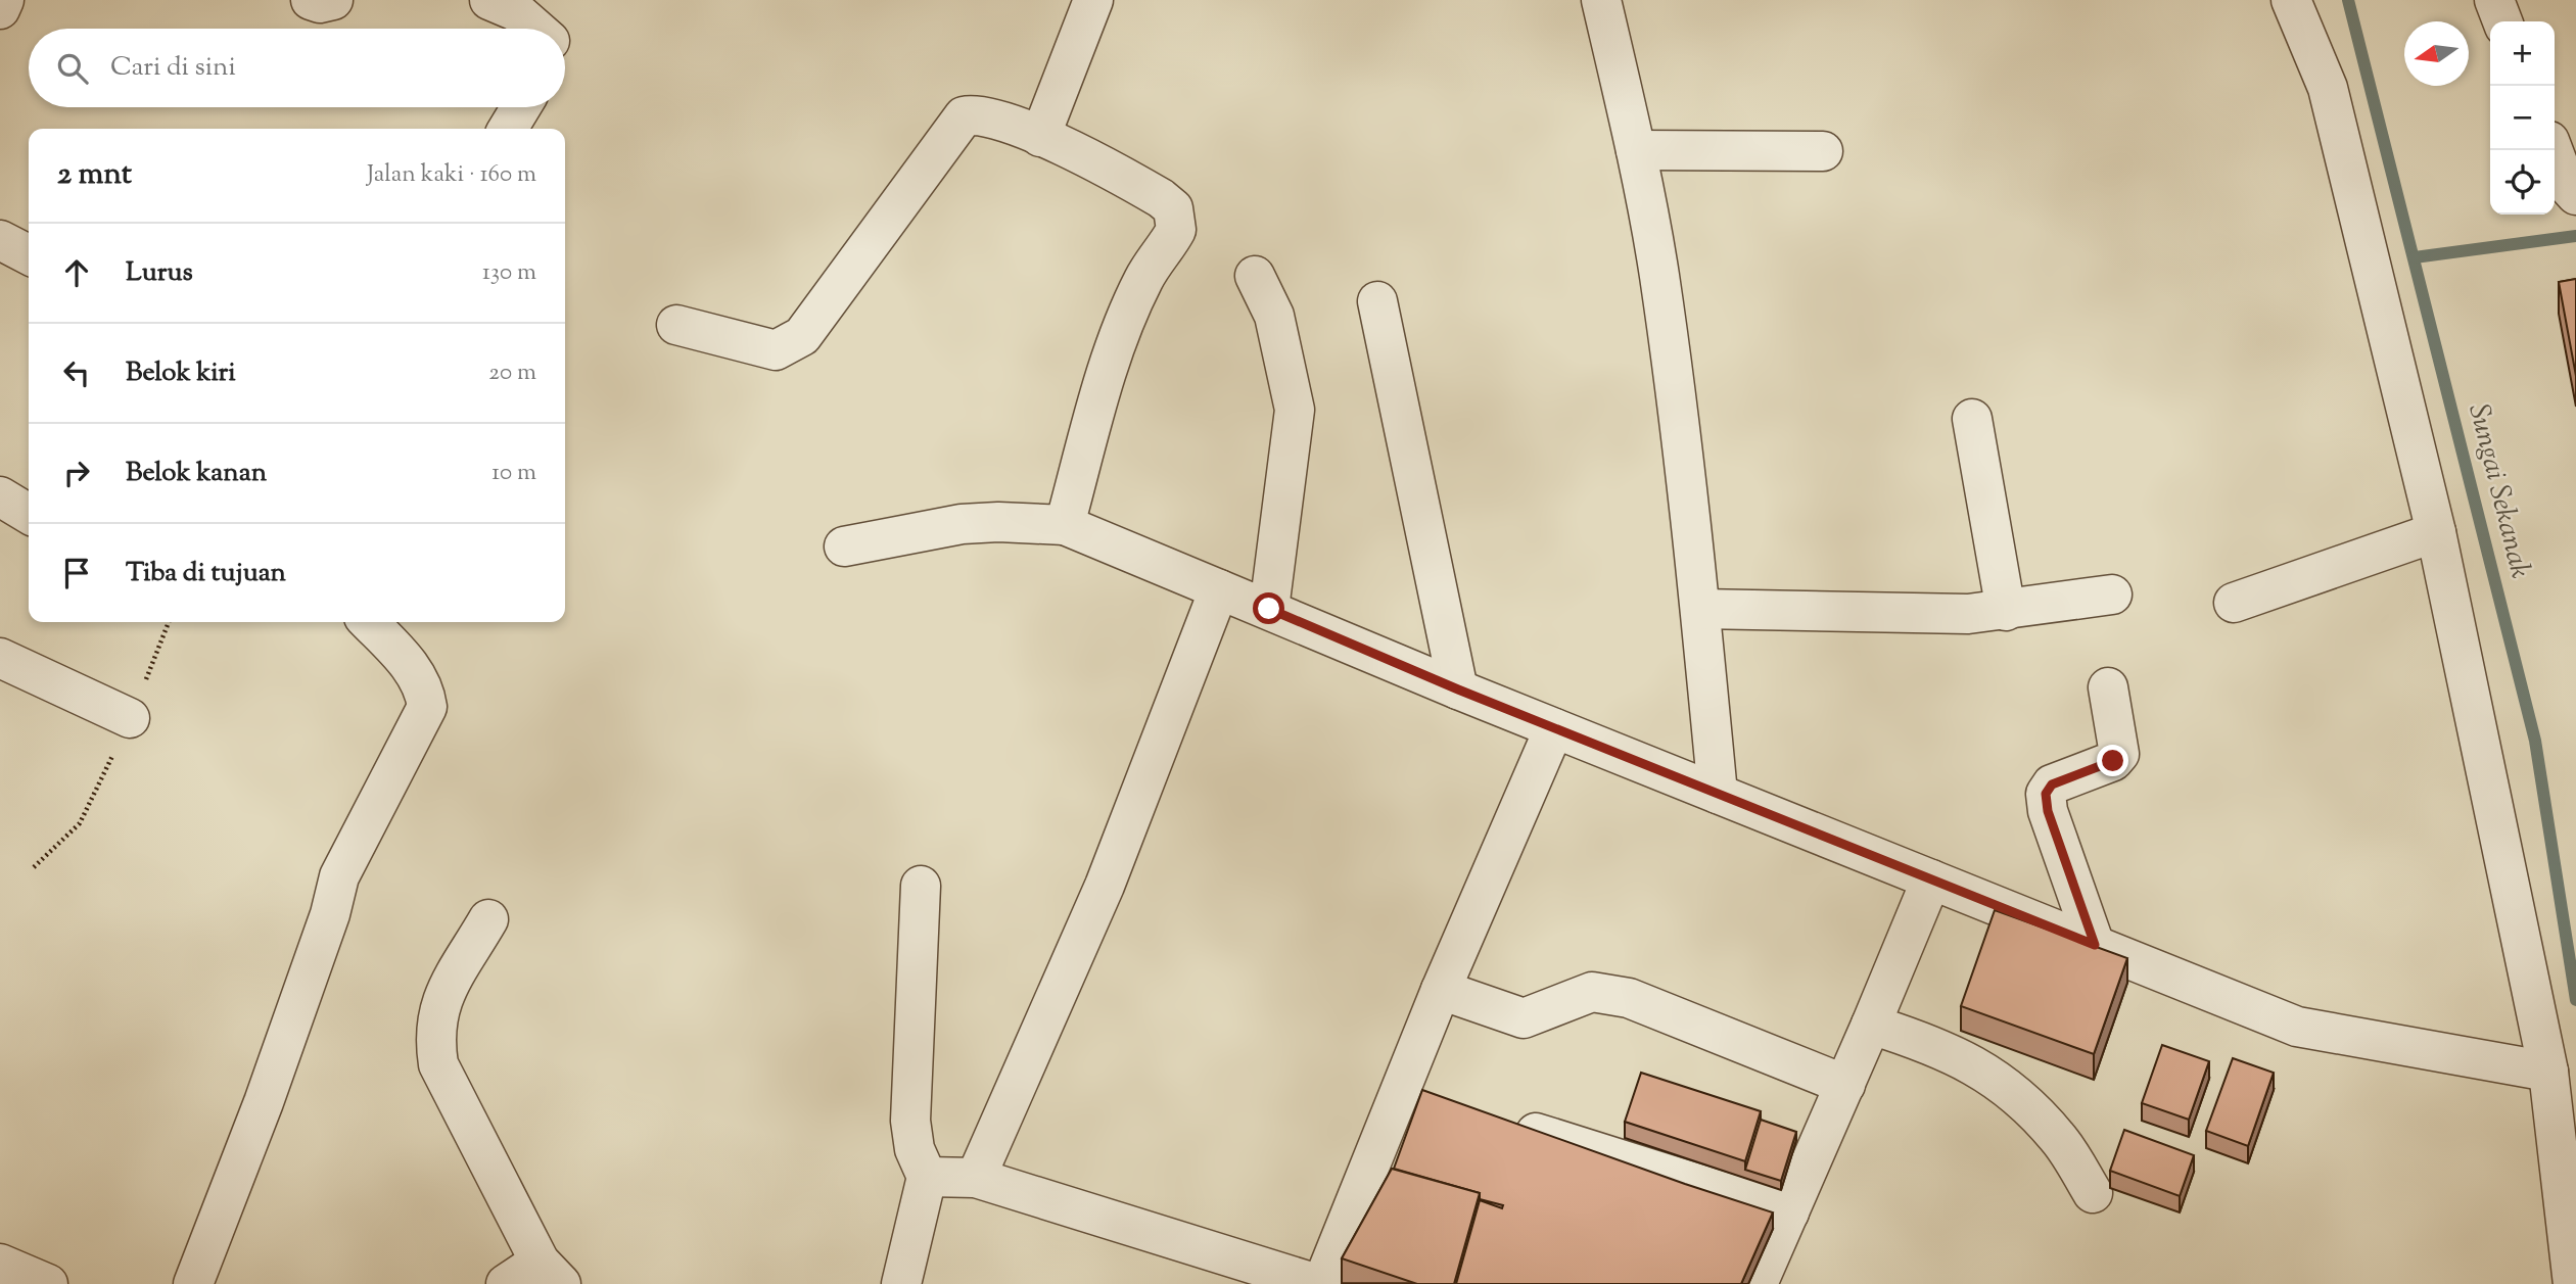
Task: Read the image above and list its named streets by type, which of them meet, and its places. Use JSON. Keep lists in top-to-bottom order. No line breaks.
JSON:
{"water":["Sungai Sekanak"],"north":"left","page":{"map_buttons":["+","−"],"search":"Cari di sini","heading":["2 mnt","Jalan kaki · 160 m"],"list":[["Lurus","130 m"],["Belok kiri","20 m"],["Belok kanan","10 m"],"Tiba di tujuan"]}}
